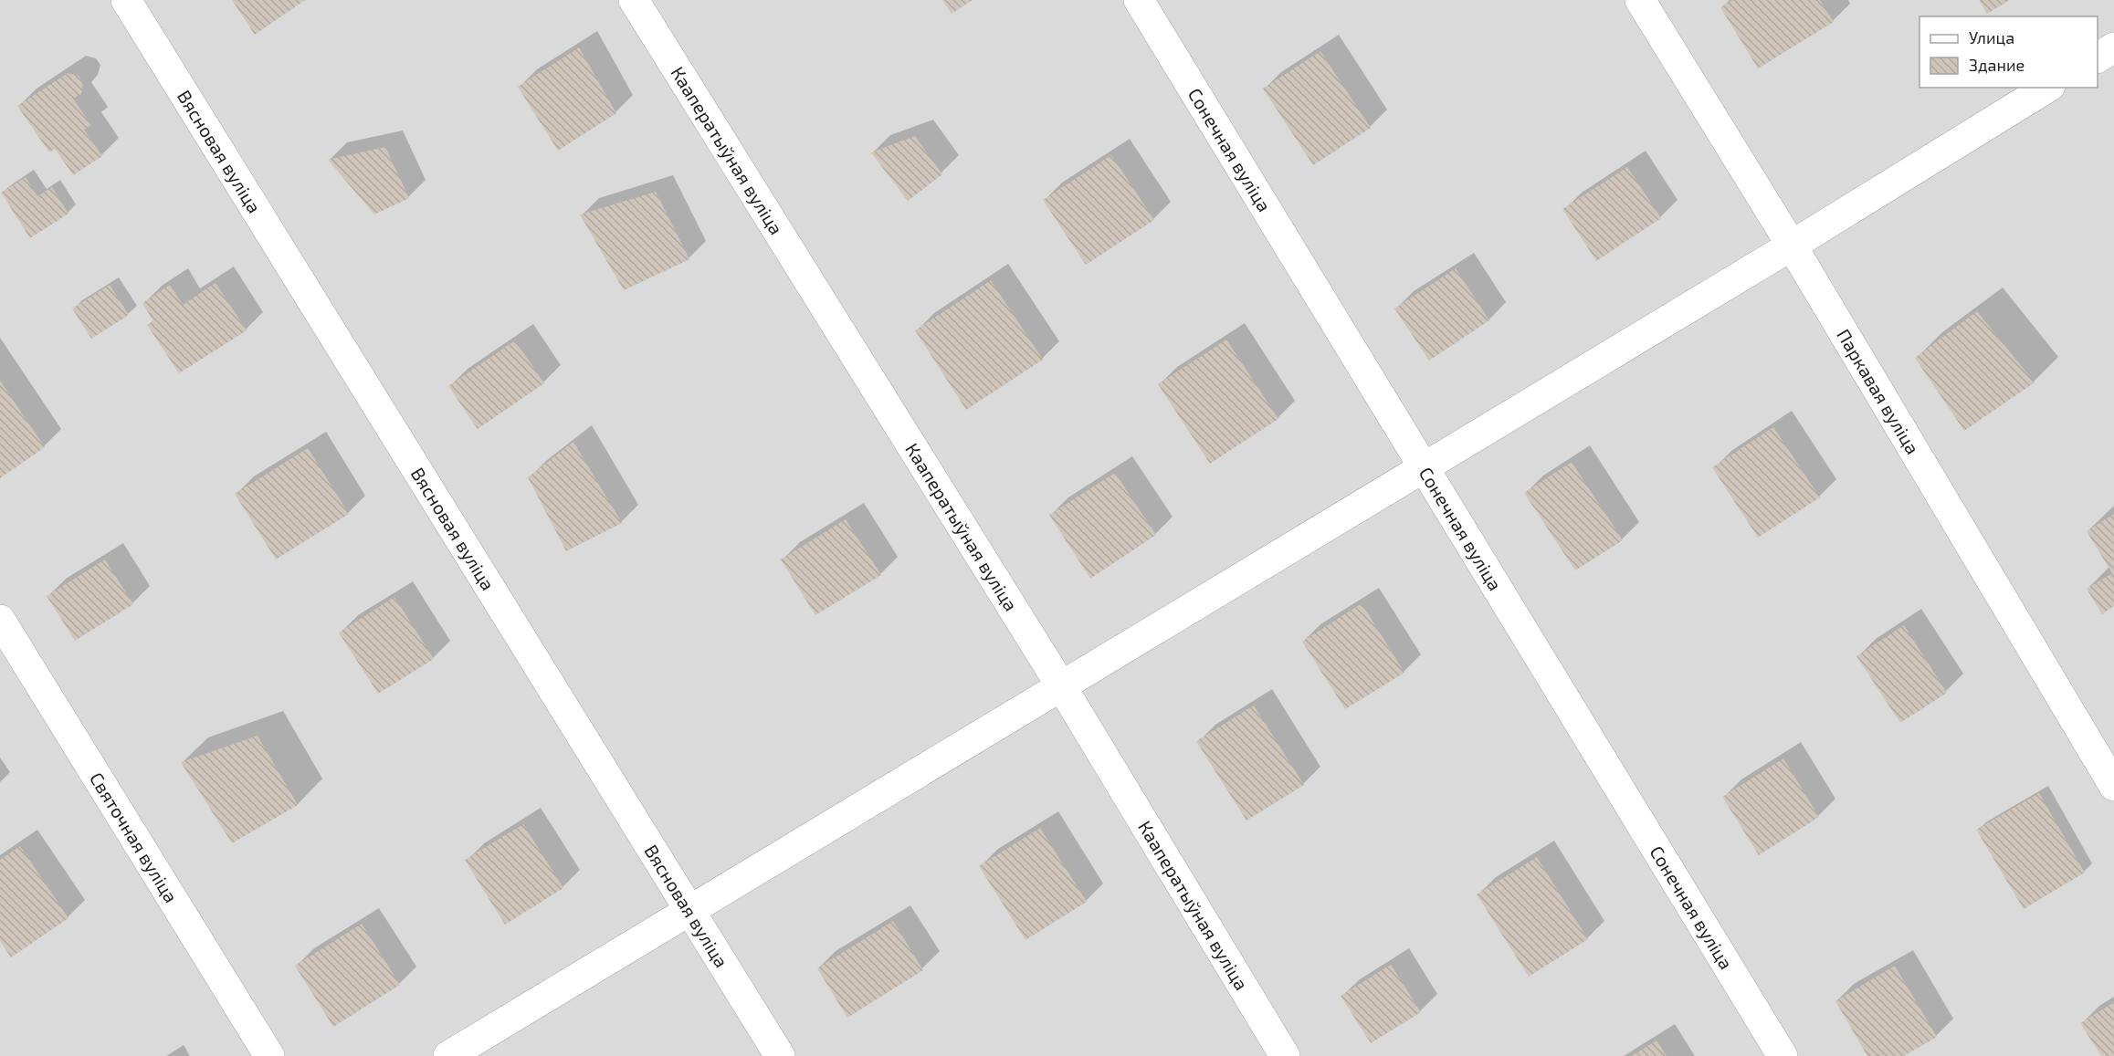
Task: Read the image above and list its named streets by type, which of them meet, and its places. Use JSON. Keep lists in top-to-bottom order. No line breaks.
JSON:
{"streets":{"street":["Кааператыўная вуліца","Сонечная вуліца","Вясновая вуліца","Паркавая вуліца","Святочная вуліца"]},"legend":["Улица","Здание"]}
